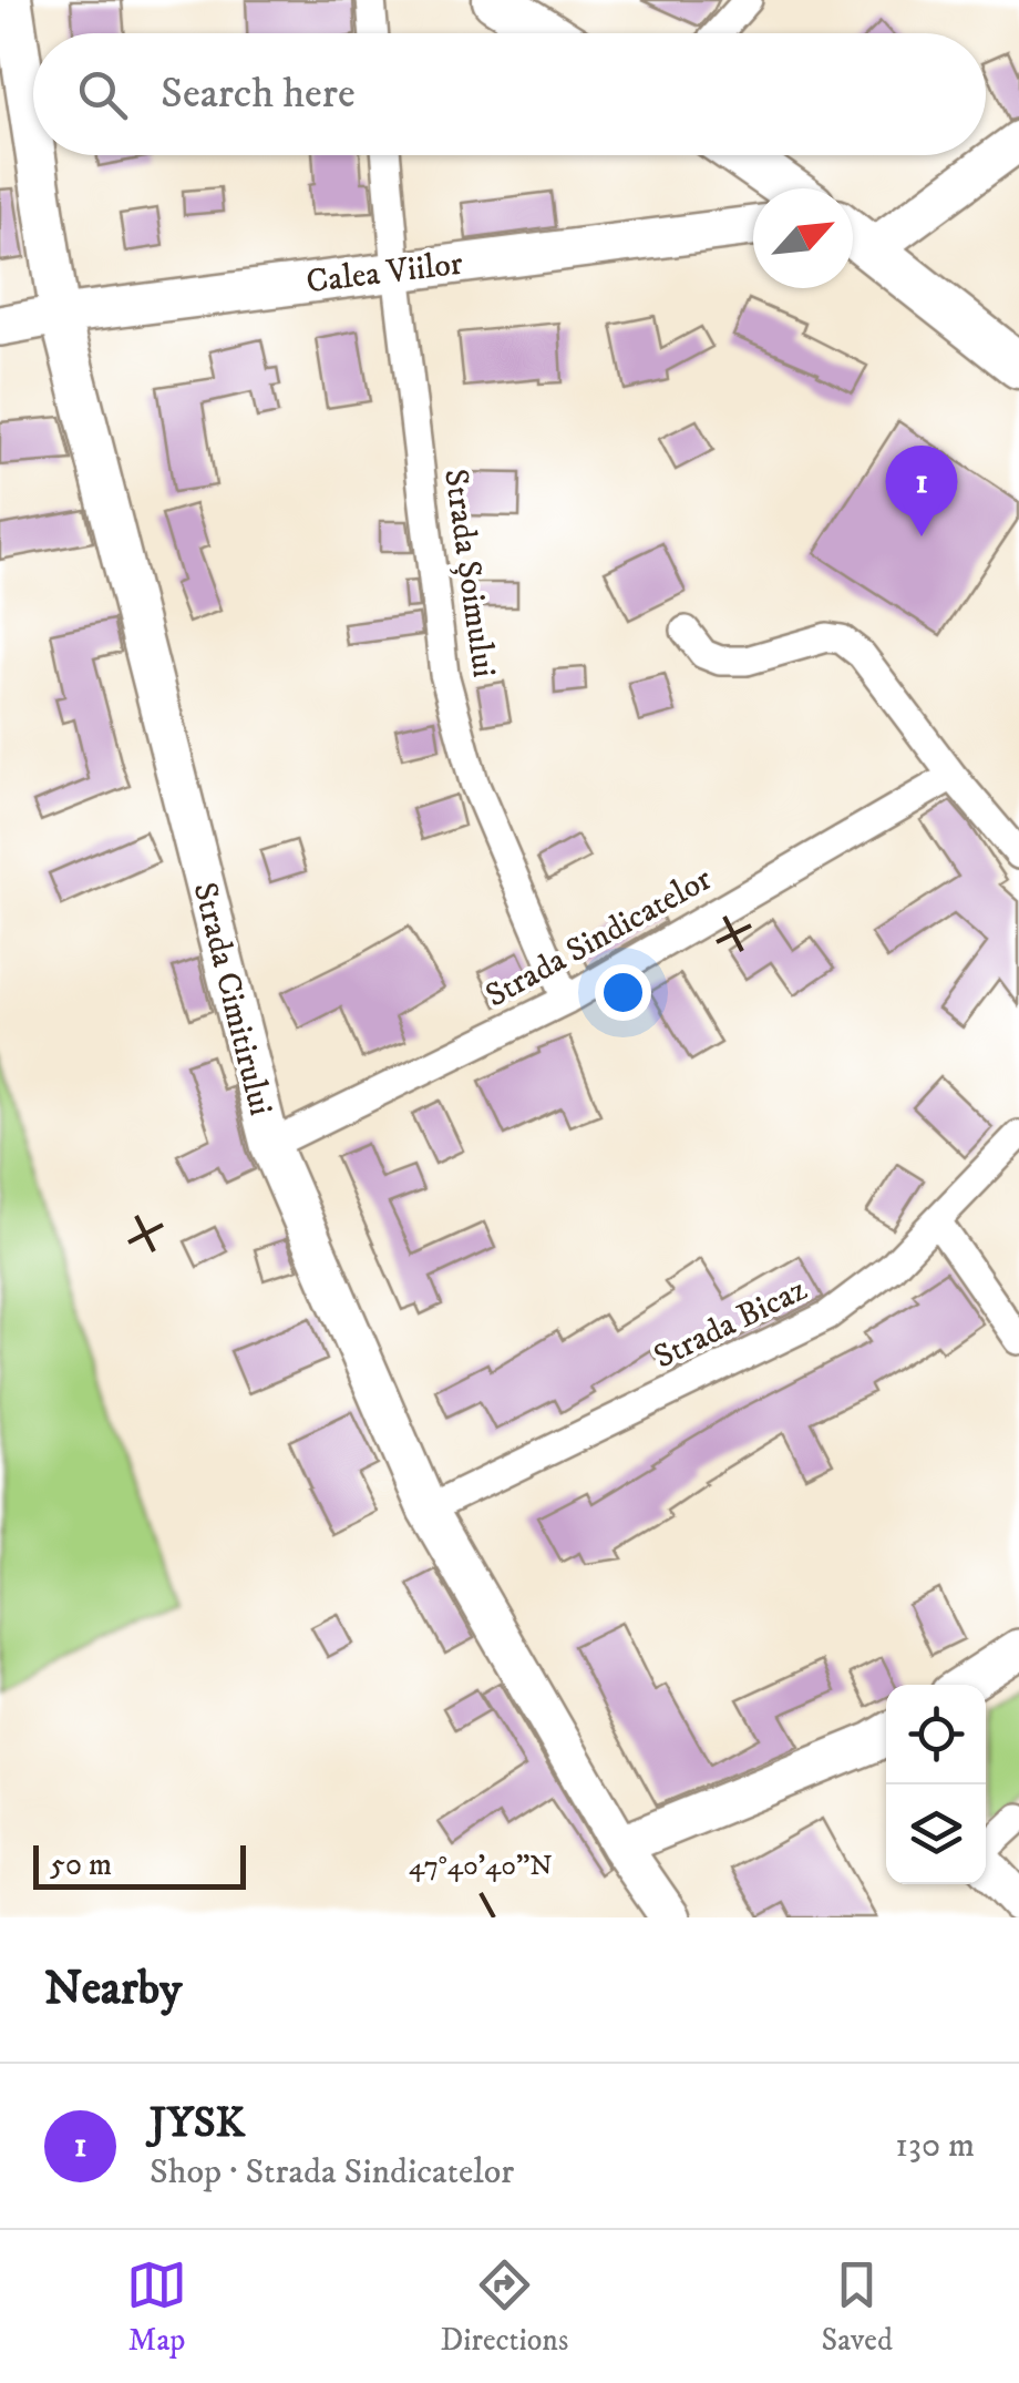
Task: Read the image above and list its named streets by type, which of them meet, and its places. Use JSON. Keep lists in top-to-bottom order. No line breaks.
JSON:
{"streets":{"street":["Calea Viilor","Strada Șoimului","Strada Sindicatelor","Strada Cimitirului","Strada Bicaz"]},"crossings":[["Calea Viilor","Strada Șoimului"],["Calea Viilor","Strada Cimitirului"],["Strada Șoimului","Strada Sindicatelor"],["Strada Sindicatelor","Strada Cimitirului"],["Strada Cimitirului","Strada Bicaz"]],"scale_bar":"50 m","north":"top right","page":{"search":"Search here","pins":"1","scale":"50 m","heading":"Nearby","list":[{"mark":"1","name":"JYSK","note":"Shop · Strada Sindicatelor","value":"130 m"}],"nav":["Map","Directions","Saved"]},"coordinates":["47°40'40\"N"]}
